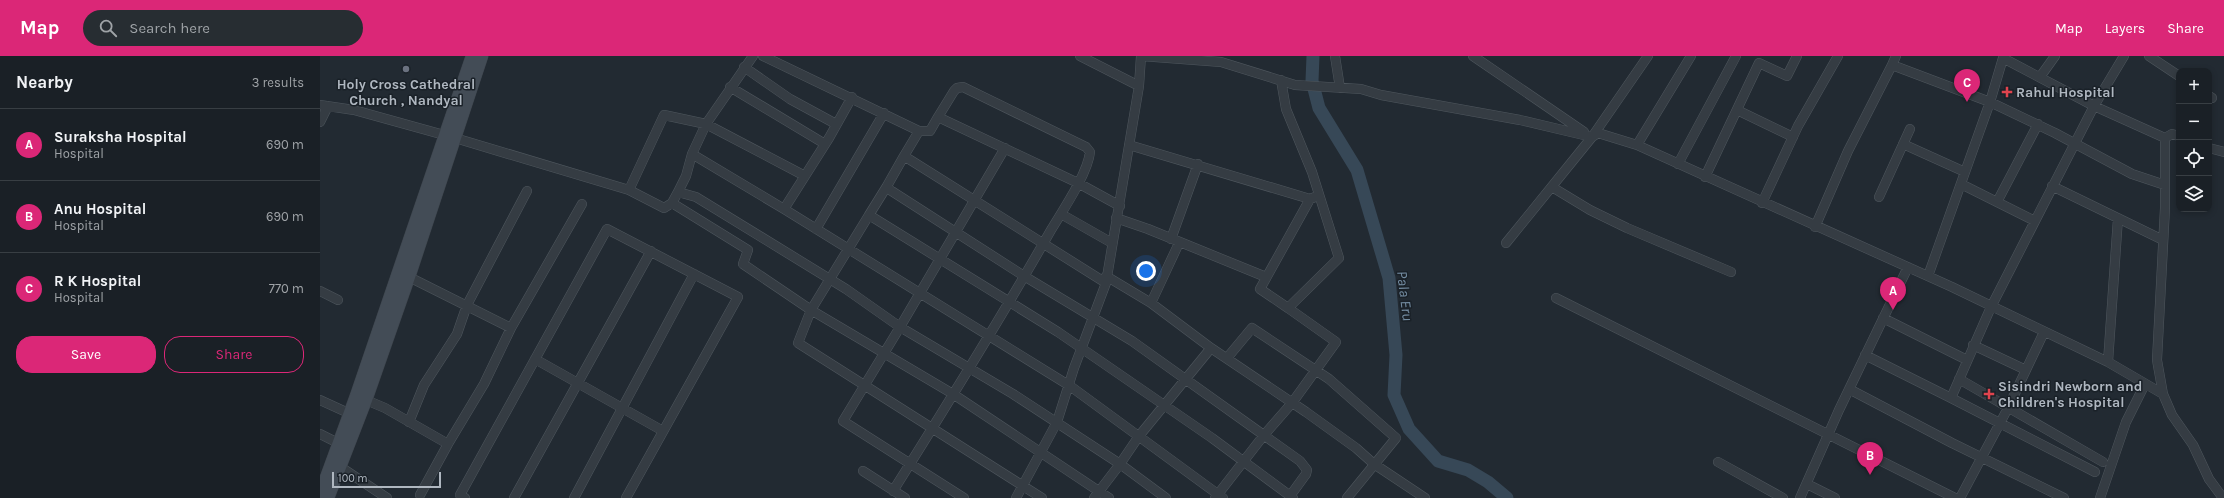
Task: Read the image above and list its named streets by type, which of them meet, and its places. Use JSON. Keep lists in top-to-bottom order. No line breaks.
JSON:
{"water":["Pala Eru"],"places":{"other":["Holy Cross Cathedral Church , Nandyal"],"health":["Rahul Hospital","Sisindri Newborn and Children's Hospital"]},"scale_bar":"100 m","page":{"header":"Map","search":"Search here","nav":["Map","Layers","Share"],"heading":["Nearby","3 results"],"map_buttons":["+","−"],"pins":["C","A","B"],"list":[{"mark":"A","name":"Suraksha Hospital","note":"Hospital","value":"690 m"},{"mark":"B","name":"Anu Hospital","note":"Hospital","value":"690 m"},{"mark":"C","name":"R K Hospital","note":"Hospital","value":"770 m"}],"buttons":["Save","Share"],"scale":"100 m"}}
